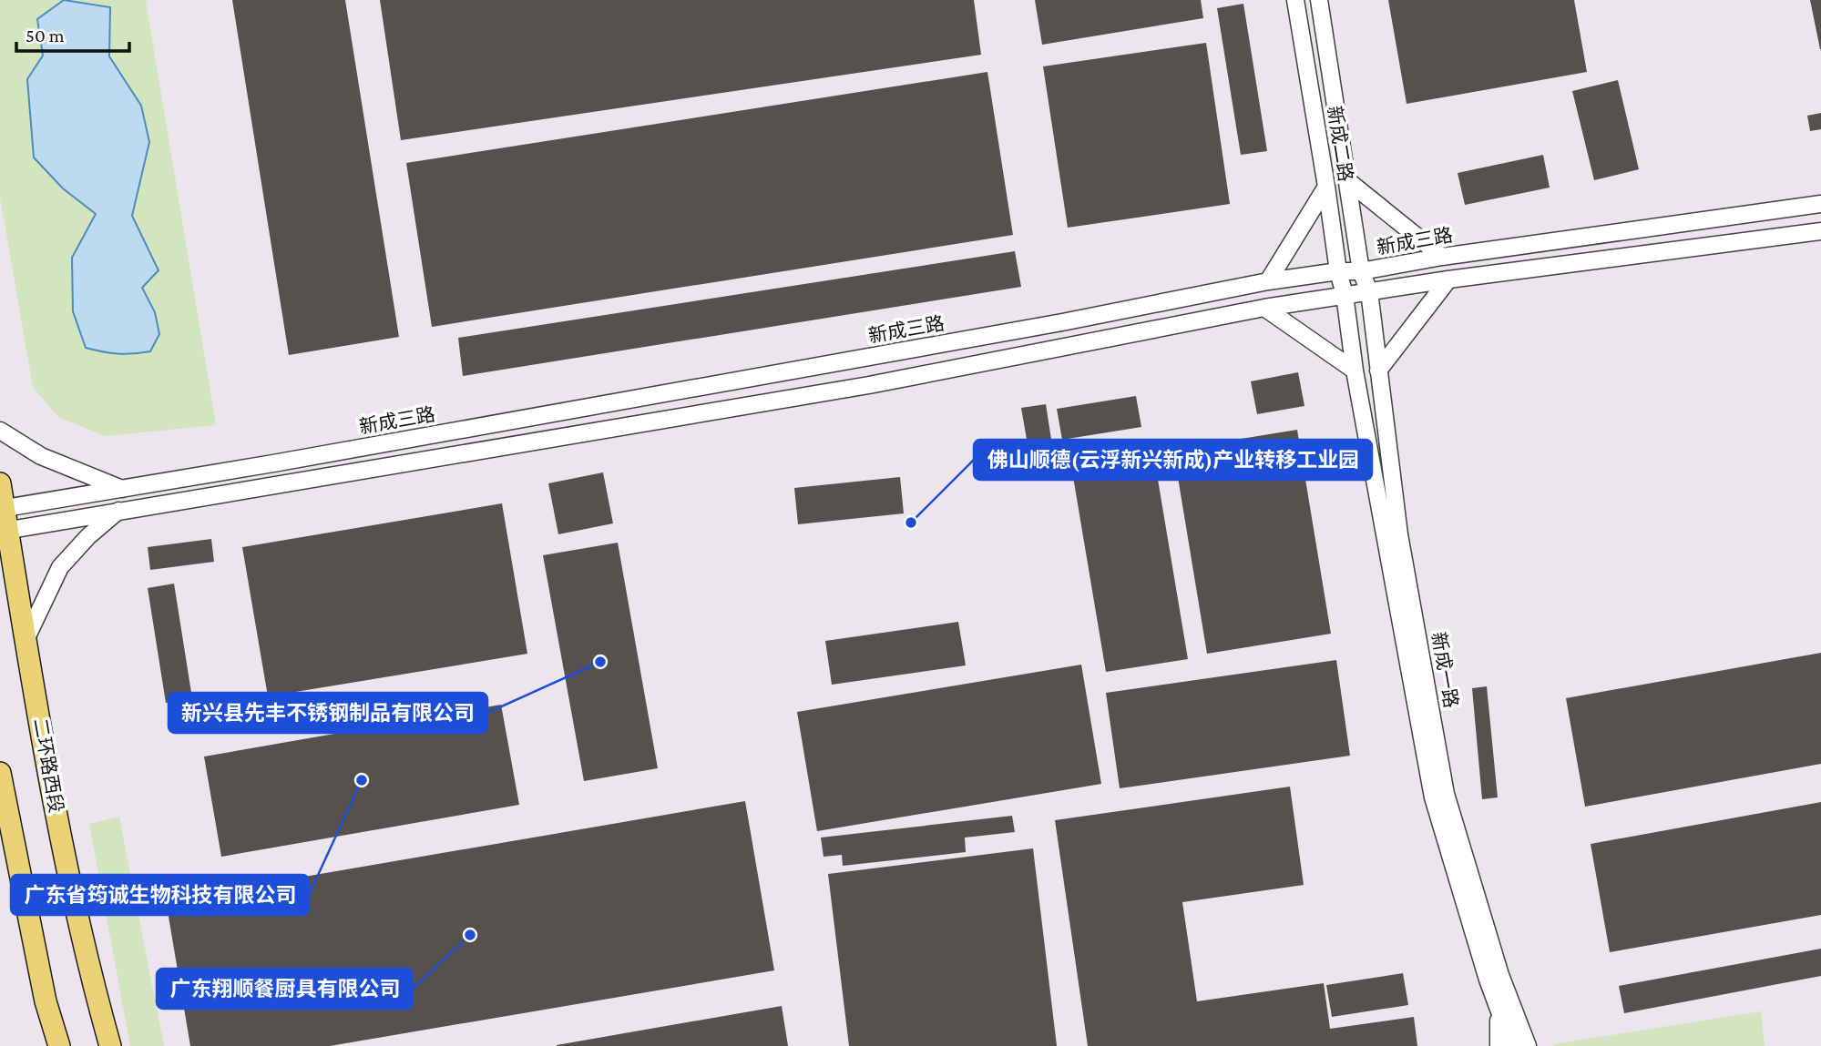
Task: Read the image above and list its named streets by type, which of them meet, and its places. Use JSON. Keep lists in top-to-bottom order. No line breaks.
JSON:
{"streets":{"main road":["二环路西段"],"street":["新成二路","新成三路","新成一路"]},"crossings":[["新成二路","新成三路"],["新成二路","新成一路"],["新成三路","二环路西段"]],"places":["佛山顺德(云浮新兴新成)产业转移工业园","新兴县先丰不锈钢制品有限公司","广东省筠诚生物科技有限公司","广东翔顺餐厨具有限公司"],"scale_bar":"50 m"}
